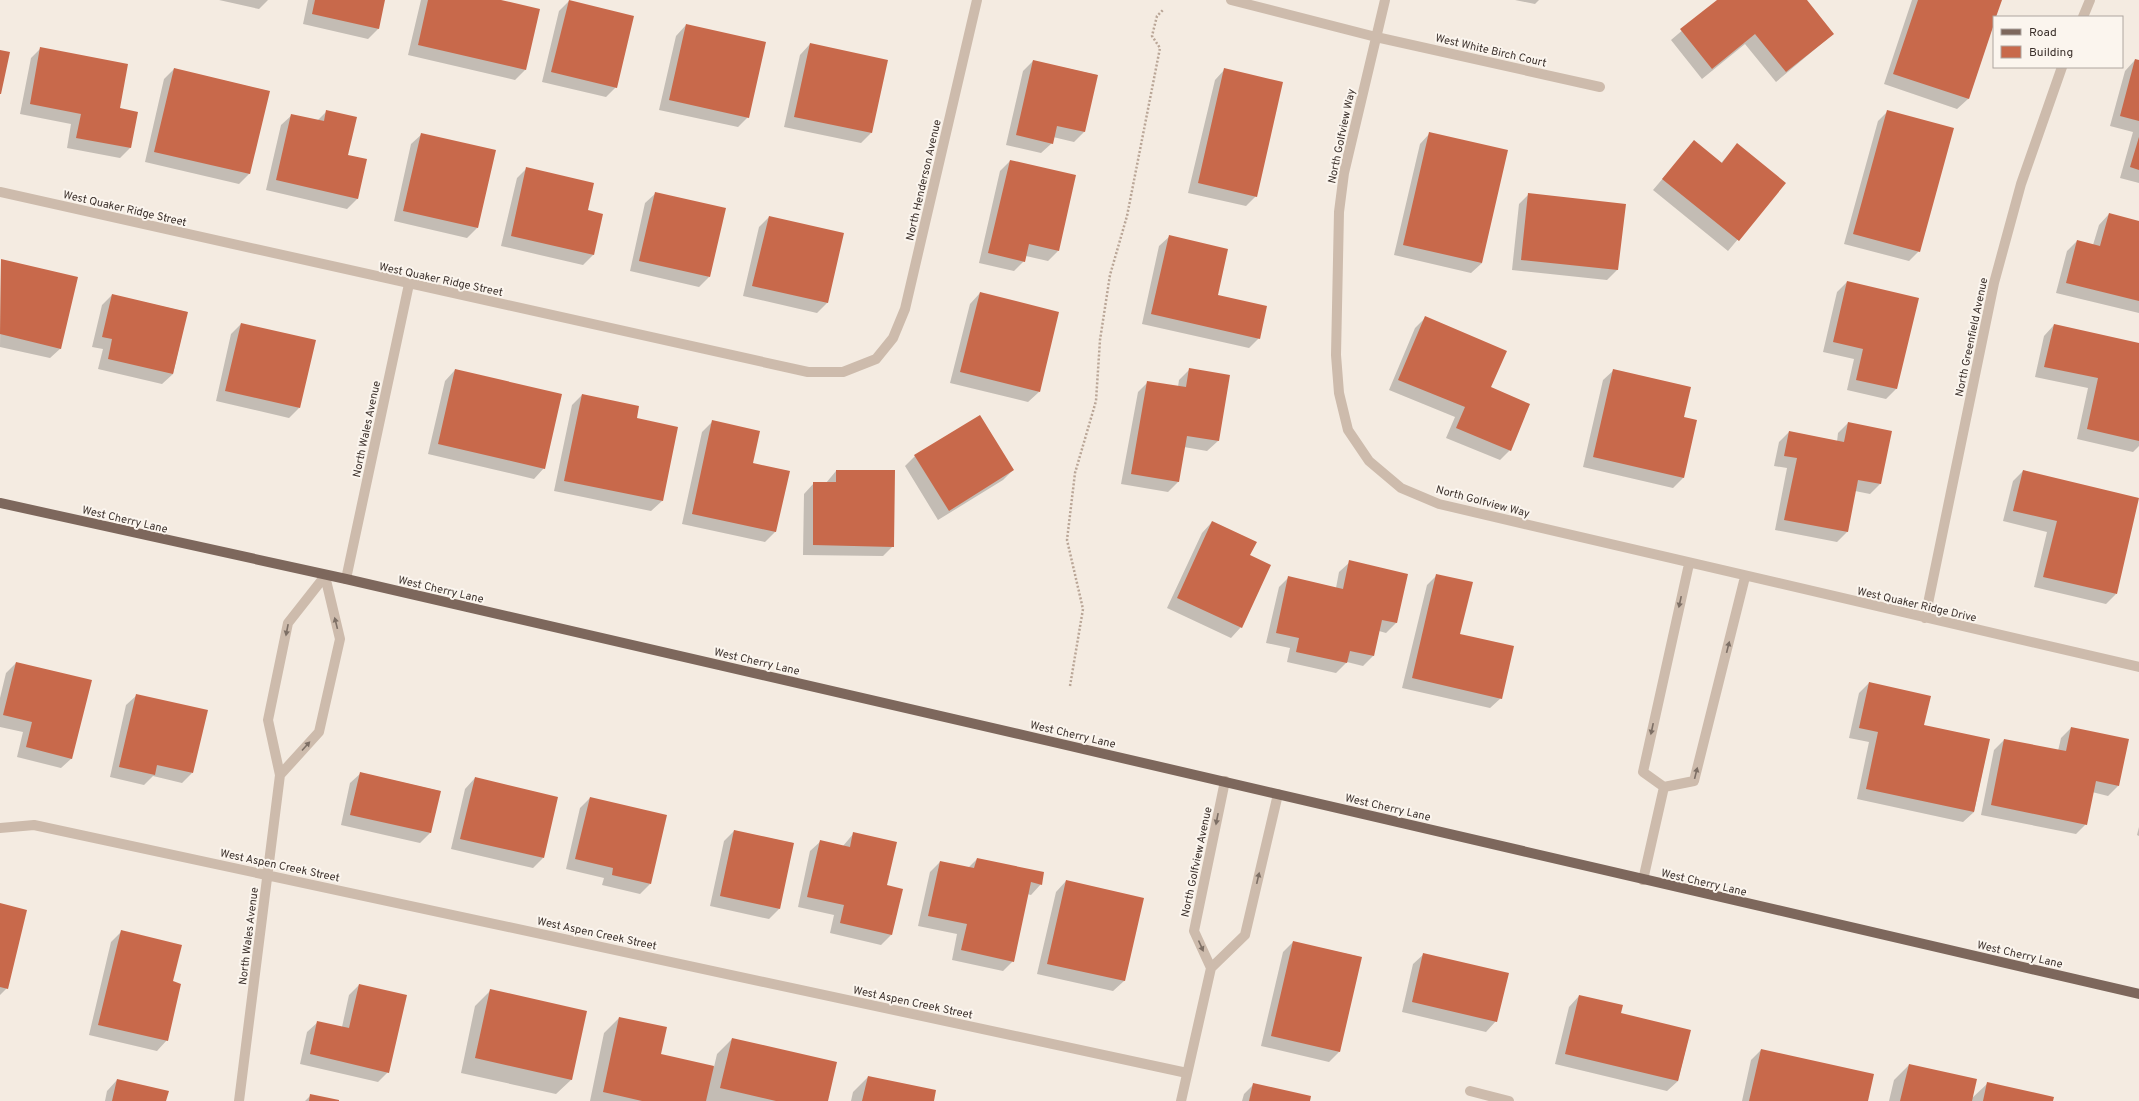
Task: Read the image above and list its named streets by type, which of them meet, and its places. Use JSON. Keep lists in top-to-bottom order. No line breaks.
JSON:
{"streets":{"main road":["West Cherry Lane"],"street":["West White Birch Court","North Golfview Way","North Henderson Avenue","West Quaker Ridge Street","North Greenfield Avenue","North Wales Avenue","West Quaker Ridge Drive","North Golfview Avenue","West Aspen Creek Street"]},"crossings":[["West White Birch Court","North Golfview Way"],["North Golfview Way","West Quaker Ridge Drive"],["North Henderson Avenue","West Quaker Ridge Street"],["West Quaker Ridge Street","North Wales Avenue"],["North Greenfield Avenue","West Quaker Ridge Drive"],["North Wales Avenue","West Cherry Lane"],["North Wales Avenue","West Aspen Creek Street"],["West Cherry Lane","North Golfview Avenue"]],"legend":["Road","Building"]}
